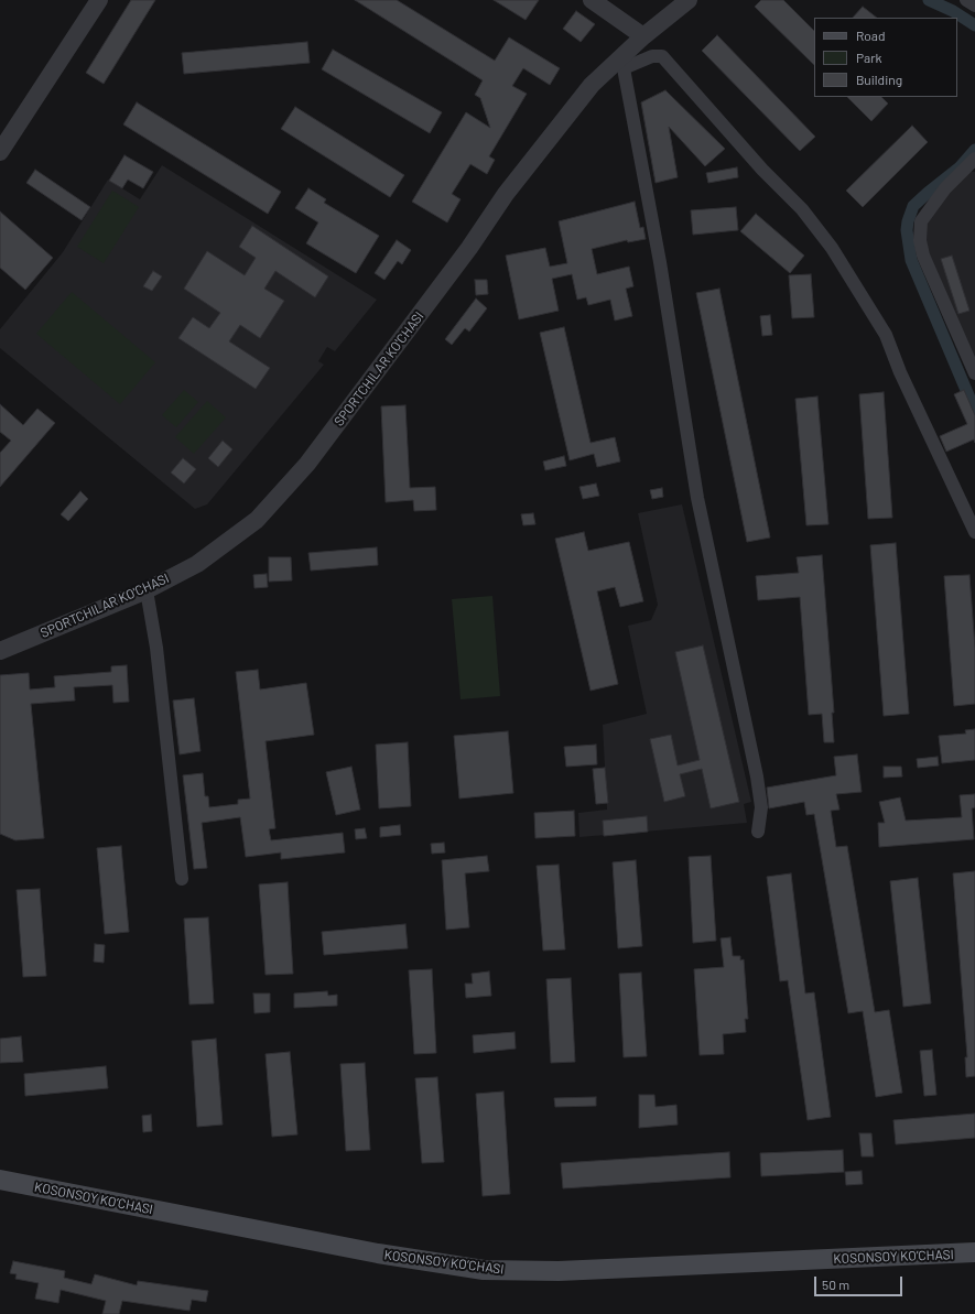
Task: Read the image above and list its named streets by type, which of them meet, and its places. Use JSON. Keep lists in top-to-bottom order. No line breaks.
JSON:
{"streets":{"main road":["KOSONSOY KO’CHASI"],"street":["SPORTCHILAR KO'CHASI"]},"legend":["Road","Park","Building"],"scale_bar":"50 m"}
